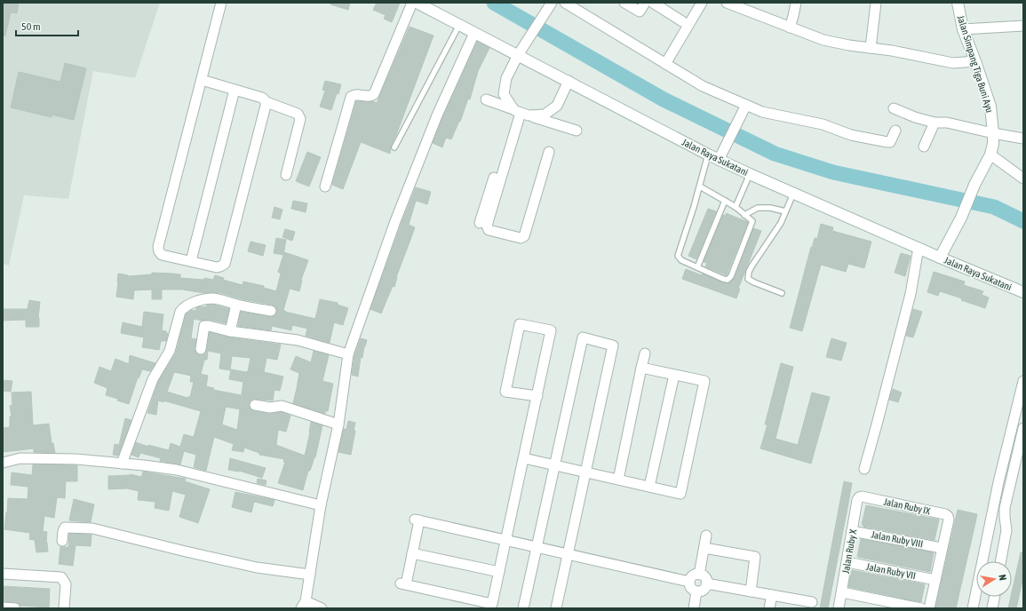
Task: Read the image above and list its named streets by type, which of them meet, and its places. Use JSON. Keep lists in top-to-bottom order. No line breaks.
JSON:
{"streets":{"main road":["Jalan Simpang Tiga Buni Ayu","Jalan Raya Sukatani"],"street":["Jalan Ruby IX","Jalan Ruby VIII","Jalan Ruby X","Jalan Ruby VII"]},"crossings":[["Jalan Simpang Tiga Buni Ayu","Jalan Raya Sukatani"],["Jalan Ruby IX","Jalan Ruby VIII"],["Jalan Ruby IX","Jalan Ruby X"],["Jalan Ruby VIII","Jalan Ruby X"],["Jalan Ruby X","Jalan Ruby VII"]],"scale_bar":"50 m","north":"right"}
